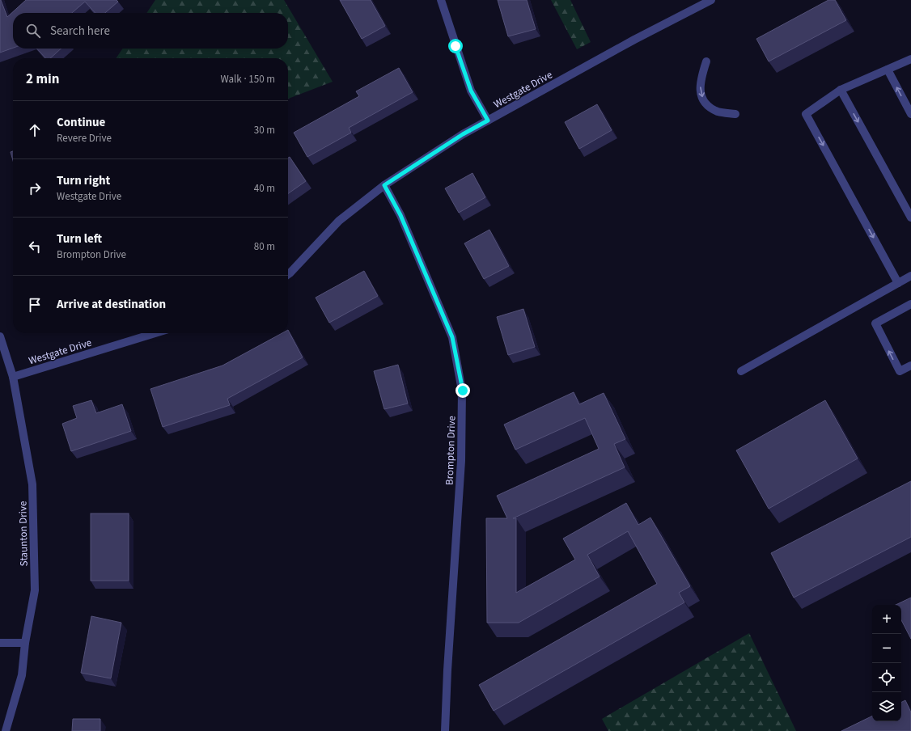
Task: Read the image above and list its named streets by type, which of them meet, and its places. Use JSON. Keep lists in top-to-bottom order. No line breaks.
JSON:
{"streets":{"street":["Westgate Drive","Brompton Drive","Staunton Drive"]},"crossings":[["Westgate Drive","Brompton Drive"],["Westgate Drive","Staunton Drive"]],"page":{"search":"Search here","heading":["2 min","Walk · 150 m"],"list":[["Continue","Revere Drive","30 m"],["Turn right","Westgate Drive","40 m"],["Turn left","Brompton Drive","80 m"],"Arrive at destination"],"map_buttons":["+","−"]}}
